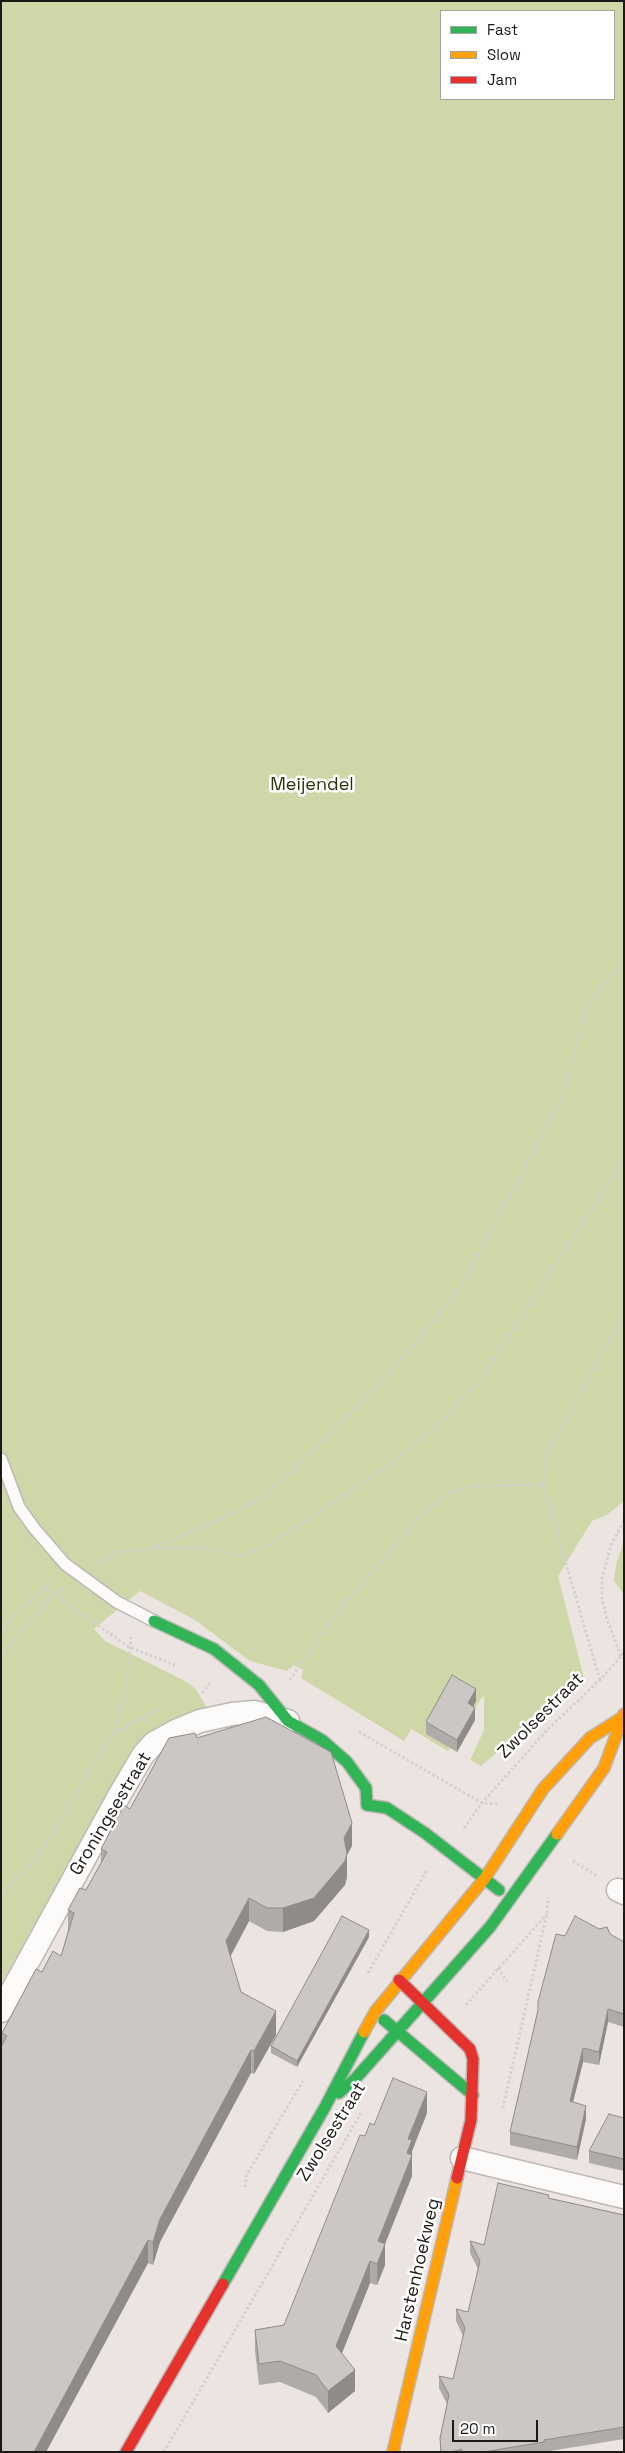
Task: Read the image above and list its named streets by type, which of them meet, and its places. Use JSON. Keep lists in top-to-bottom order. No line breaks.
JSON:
{"streets":{"main road":["Zwolsestraat","Harstenhoekweg"],"street":["Groningsestraat"]},"crossings":[["Zwolsestraat","Harstenhoekweg"]],"parks":["Meijendel"],"legend":["Fast","Slow","Jam"],"scale_bar":"20 m"}
